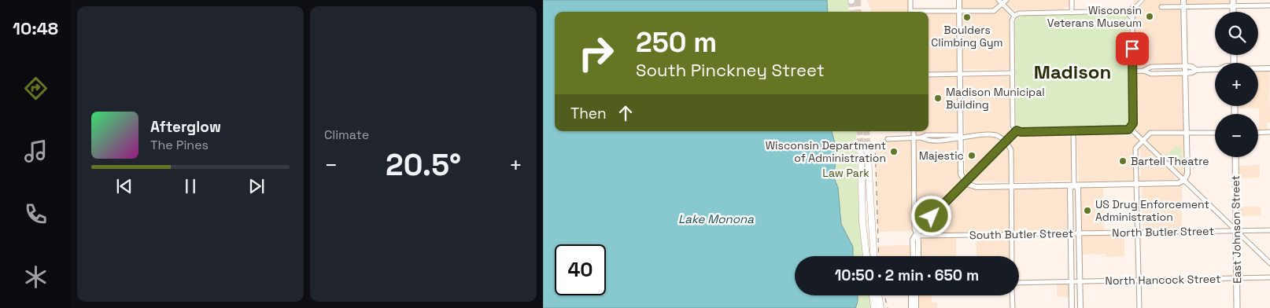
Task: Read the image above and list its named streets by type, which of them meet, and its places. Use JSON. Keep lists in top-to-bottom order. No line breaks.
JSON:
{"streets":{"main road":["East Johnson Street"],"street":["North Butler Street","South Butler Street","North Hancock Street"]},"crossings":[["East Johnson Street","North Butler Street"],["East Johnson Street","North Hancock Street"],["North Butler Street","South Butler Street"]],"districts":["Madison"],"water":["Lake Monona"],"parks":["Law Park"],"places":["Wisconsin Veterans Museum","Boulders Climbing Gym","Madison Municipal Building","Wisconsin Department of Administration","Majestic","Bartell Theatre","US Drug Enforcement Administration"],"page":{"tabs":"10:48","tile":"Climate","map_buttons":["+","−"],"turn":["250 m","South Pinckney Street"],"then":"Then","song":["Afterglow","The Pines"],"heat":["−","20.5°","+"],"limit":"40","trip":"10:50 · 2 min · 650 m"}}
